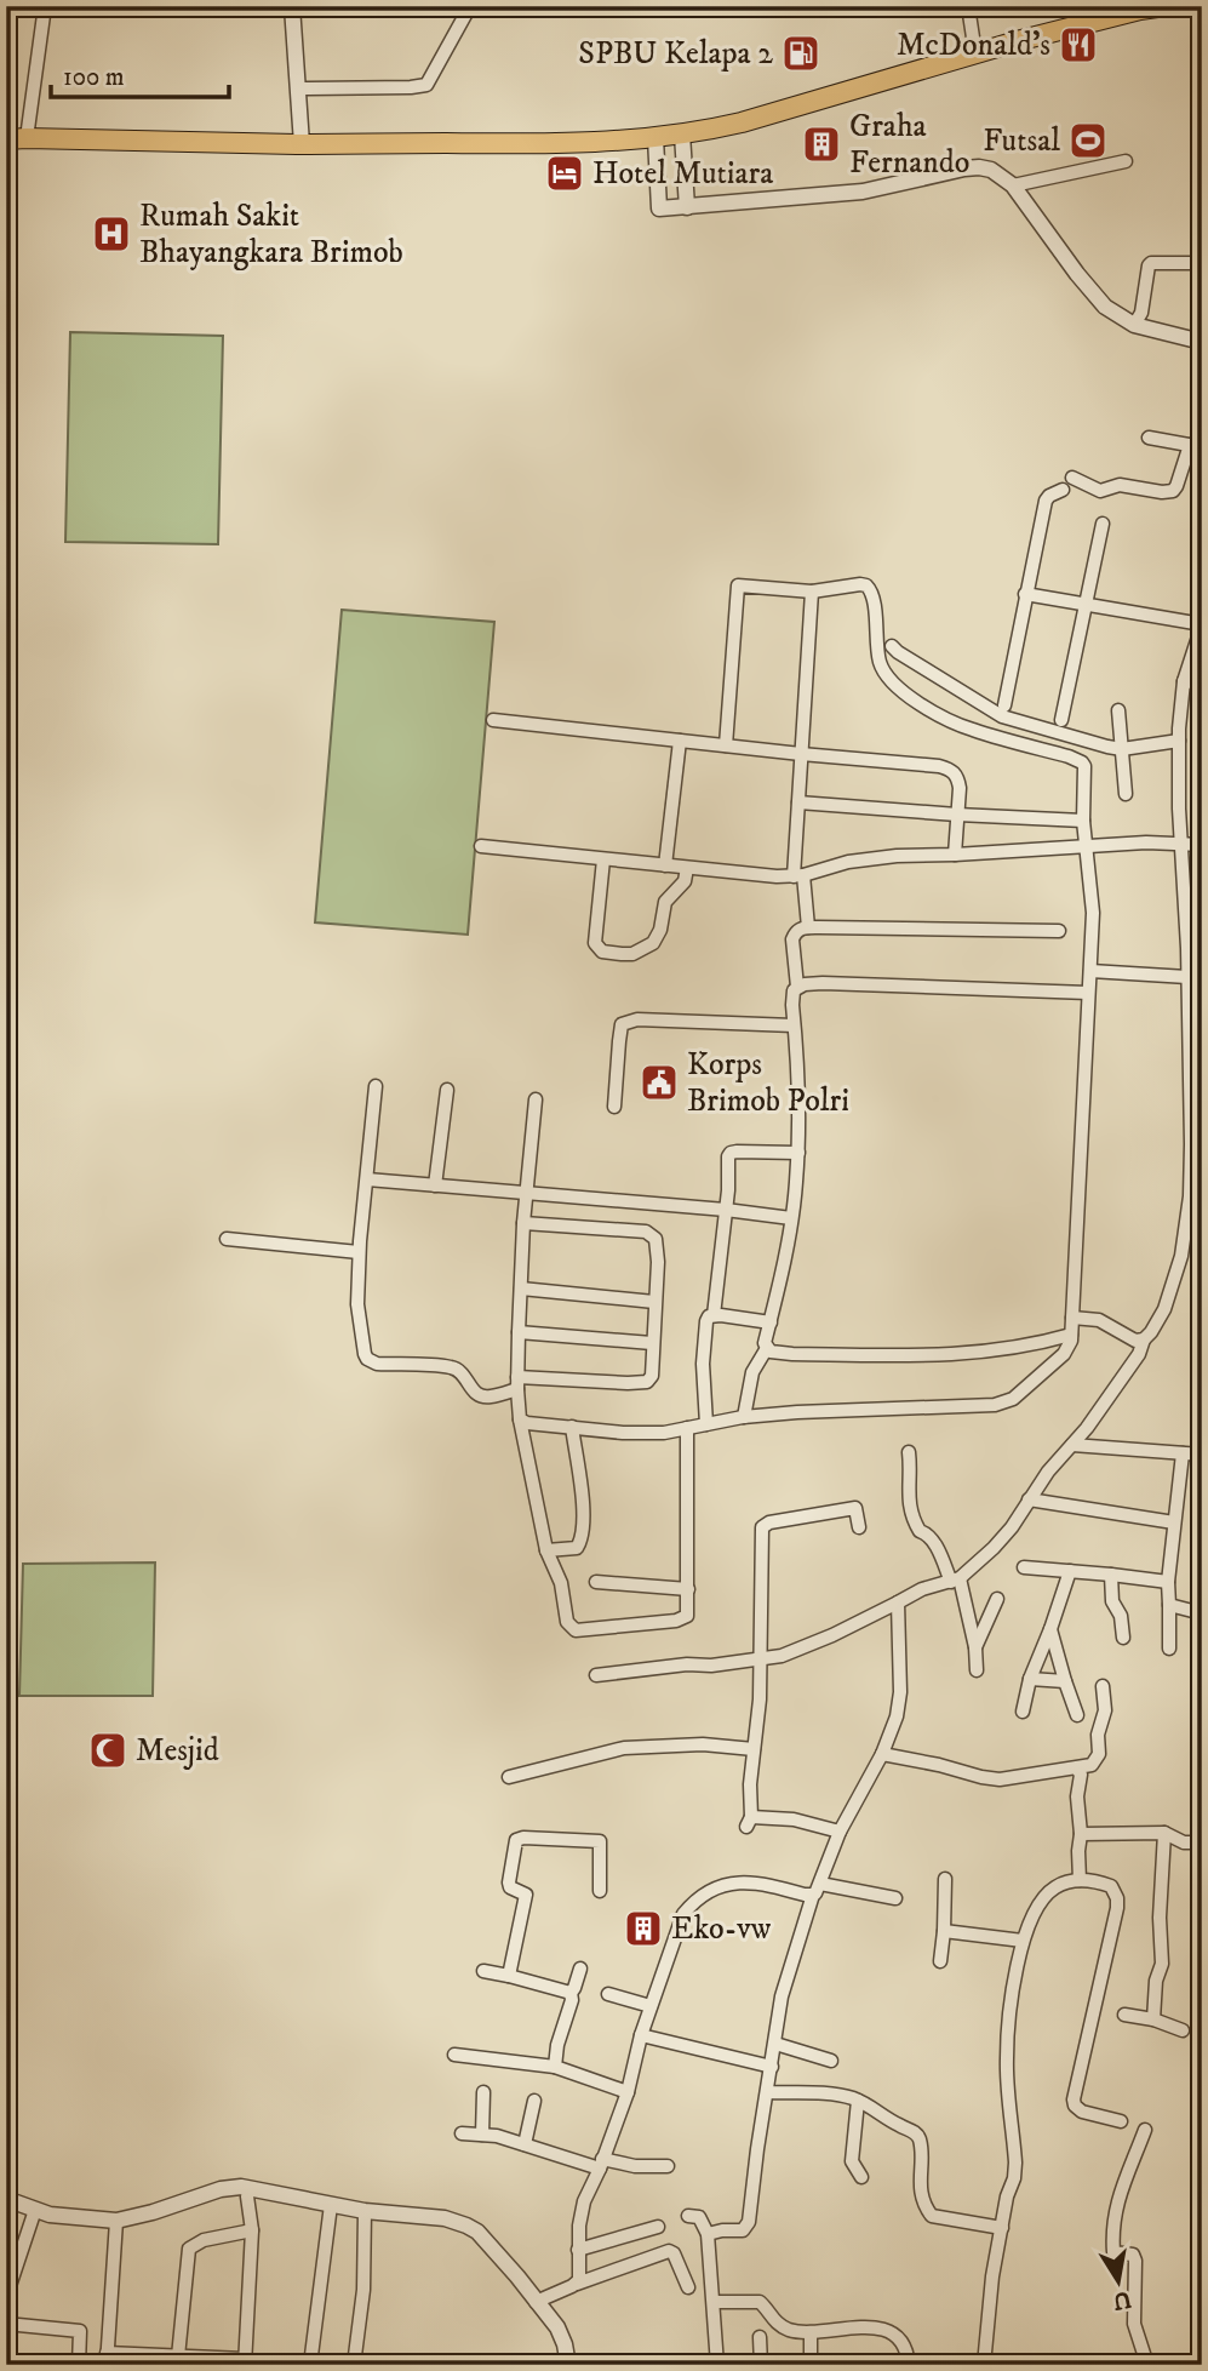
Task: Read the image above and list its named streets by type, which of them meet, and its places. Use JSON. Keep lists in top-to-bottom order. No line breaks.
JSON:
{"places":{"restaurant":["McDonald's"],"fuel station":["SPBU Kelapa 2"],"sports":["Futsal"],"building":["Graha Fernando","Eko-vw"],"hotel":["Hotel Mutiara"],"hospital":["Rumah Sakit Bhayangkara Brimob"],"public building":["Korps Brimob Polri"],"mosque":["Mesjid"]},"scale_bar":"100 m","north":"bottom"}
